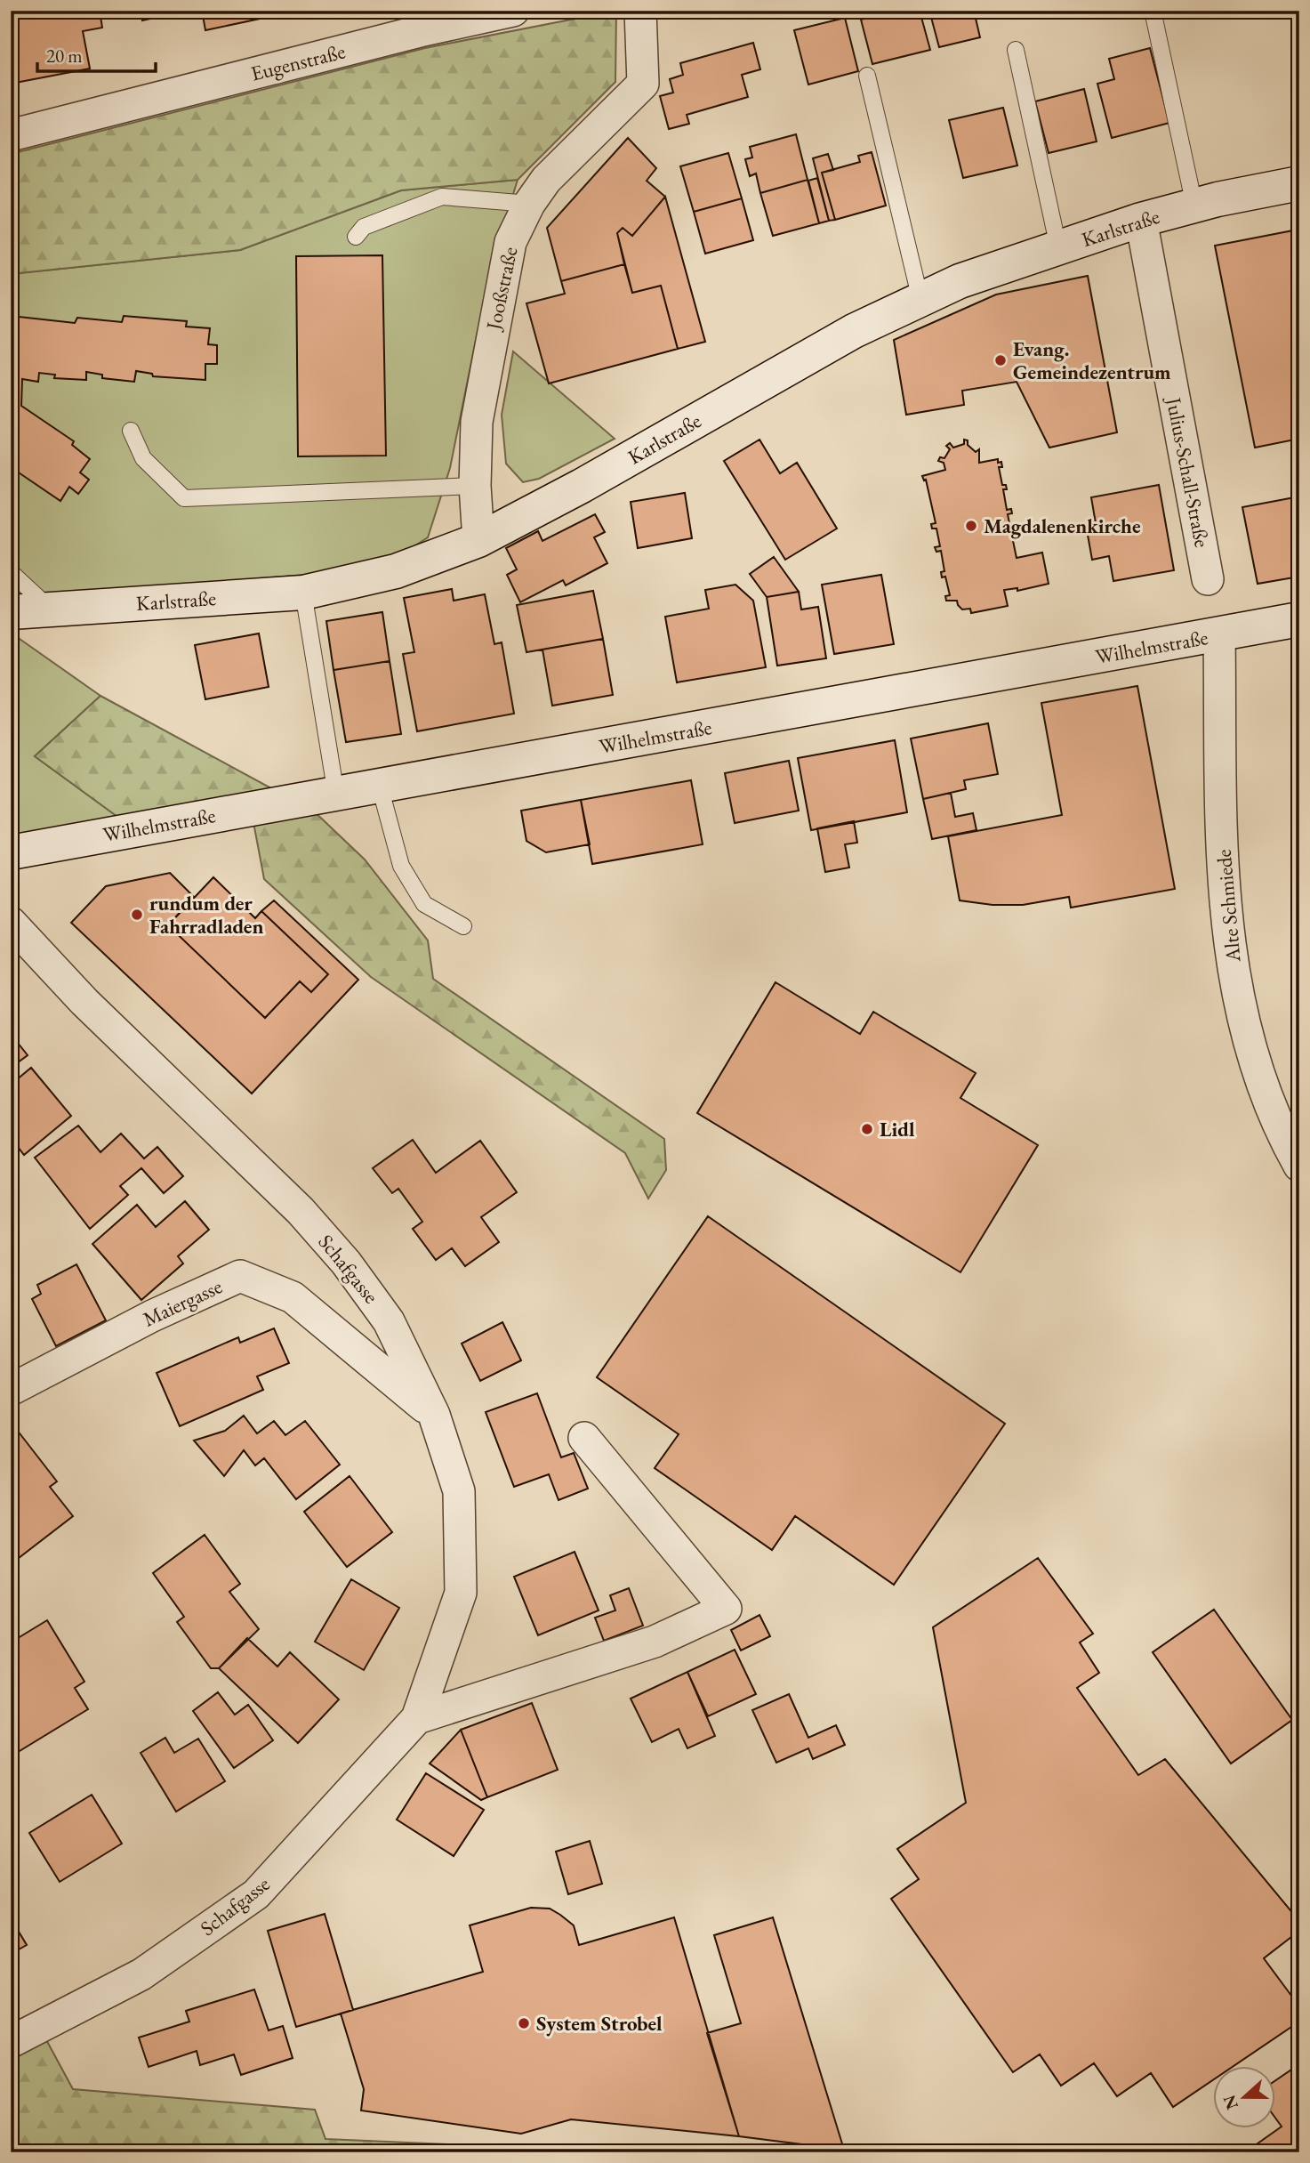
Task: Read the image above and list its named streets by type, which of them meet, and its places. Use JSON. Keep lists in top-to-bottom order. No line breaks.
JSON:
{"streets":{"street":["Eugenstraße","Karlstraße","Jooßstraße","Julius-Schall-Straße","Wilhelmstraße","Alte Schmiede","Schafgasse","Maiergasse"]},"crossings":[["Karlstraße","Jooßstraße"],["Karlstraße","Julius-Schall-Straße"],["Wilhelmstraße","Alte Schmiede"],["Schafgasse","Maiergasse"]],"places":["Evang. Gemeindezentrum","Magdalenenkirche","rundum der Fahrradladen","Lidl","System Strobel"],"scale_bar":"20 m","north":"left"}
